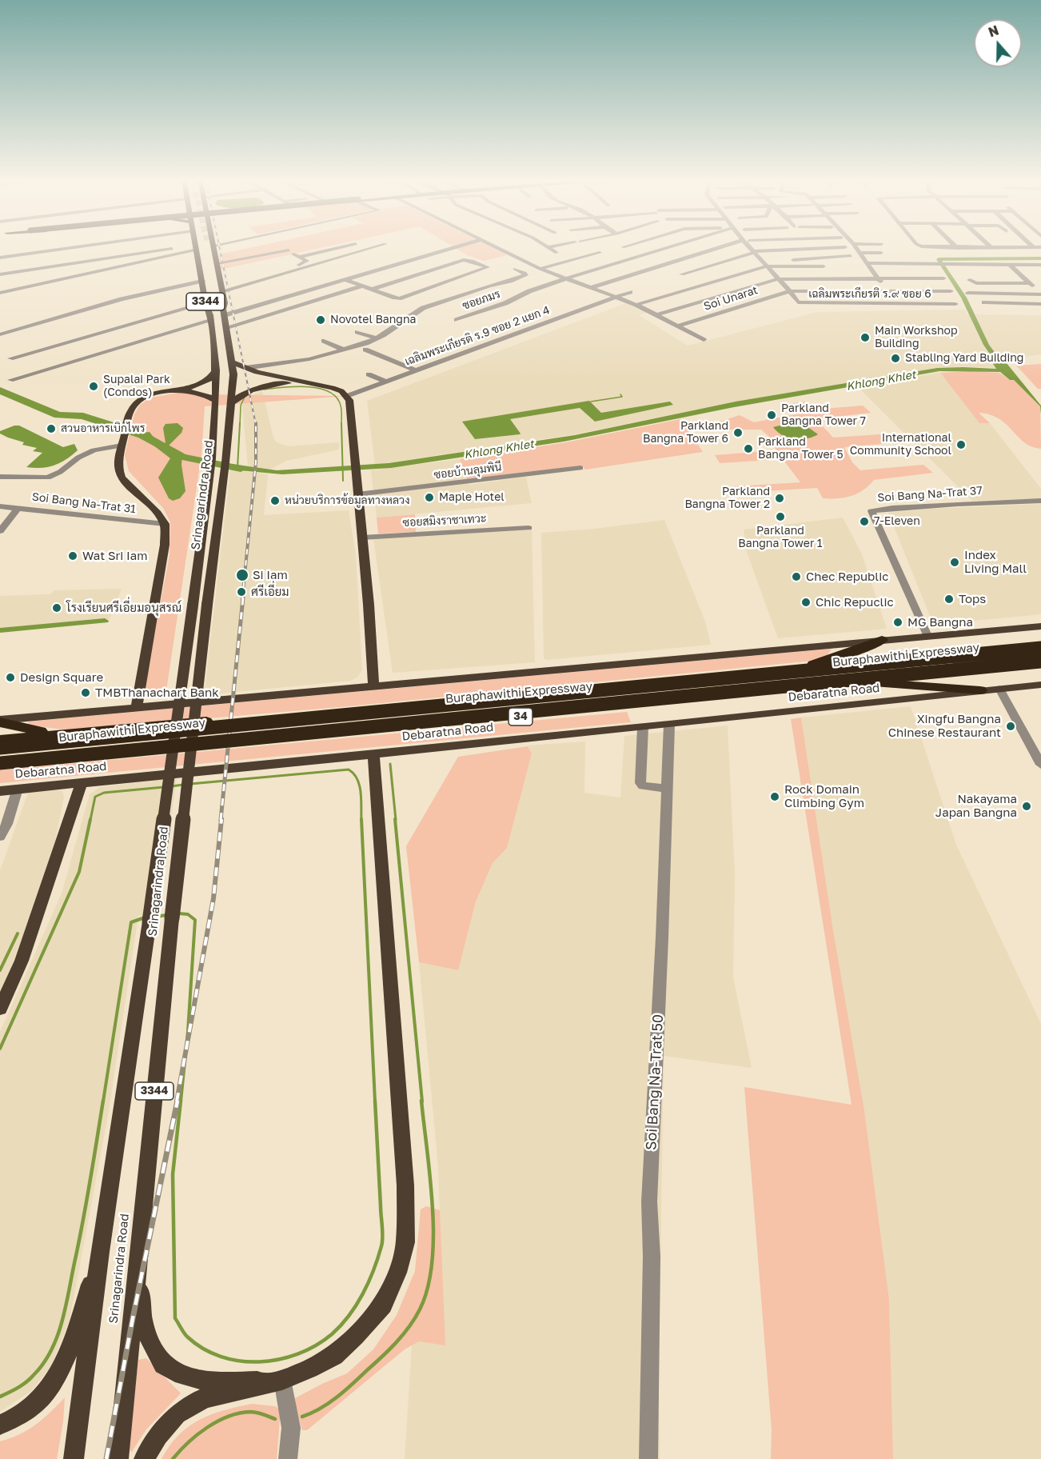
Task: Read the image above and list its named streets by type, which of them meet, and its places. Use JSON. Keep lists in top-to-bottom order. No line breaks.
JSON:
{"streets":{"highway":["Buraphawithi Expressway","Debaratna Road","34"],"main road":["3344","Srinagarindra Road"],"street":["เฉลิมพระเกียรติ ร.๙ ซอย 6","Soi Unarat","ซอยภมร","เฉลิมพระเกียรติ ร.9 ซอย 2 แยก 4","ซอยบ้านลุมพินี","Soi Bang Na-Trat 37","Soi Bang Na-Trat 31","ซอยสมิงราชาเทวะ","Soi Bang Na-Trat 50"]},"crossings":[["เฉลิมพระเกียรติ ร.๙ ซอย 6","Soi Unarat"],["Debaratna Road","Soi Bang Na-Trat 50"]],"water":["Khlong Khlet"],"places":["Novotel Bangna","Main Workshop Building","Stabling Yard Building","Supalai Park (Condos)","Parkland Bangna Tower 7","สวนอาหารเบิกไพร","Parkland Bangna Tower 6","International Community School","Parkland Bangna Tower 5","Maple Hotel","Parkland Bangna Tower 2","หน่วยบริการข้อมูลทางหลวง","Parkland Bangna Tower 1","7-Eleven","Wat Sri Iam","Index Living Mall","Si Iam","Chec Republic","ศรีเอี่ยม","Tops","Chic Repuclic","โรงเรียนศรีเอี่ยมอนุสรณ์","MG Bangna","Design Square","TMBThanachart Bank","Xingfu Bangna Chinese Restaurant","Rock Domain Climbing Gym","Nakayama Japan Bangna"],"north":"top"}
